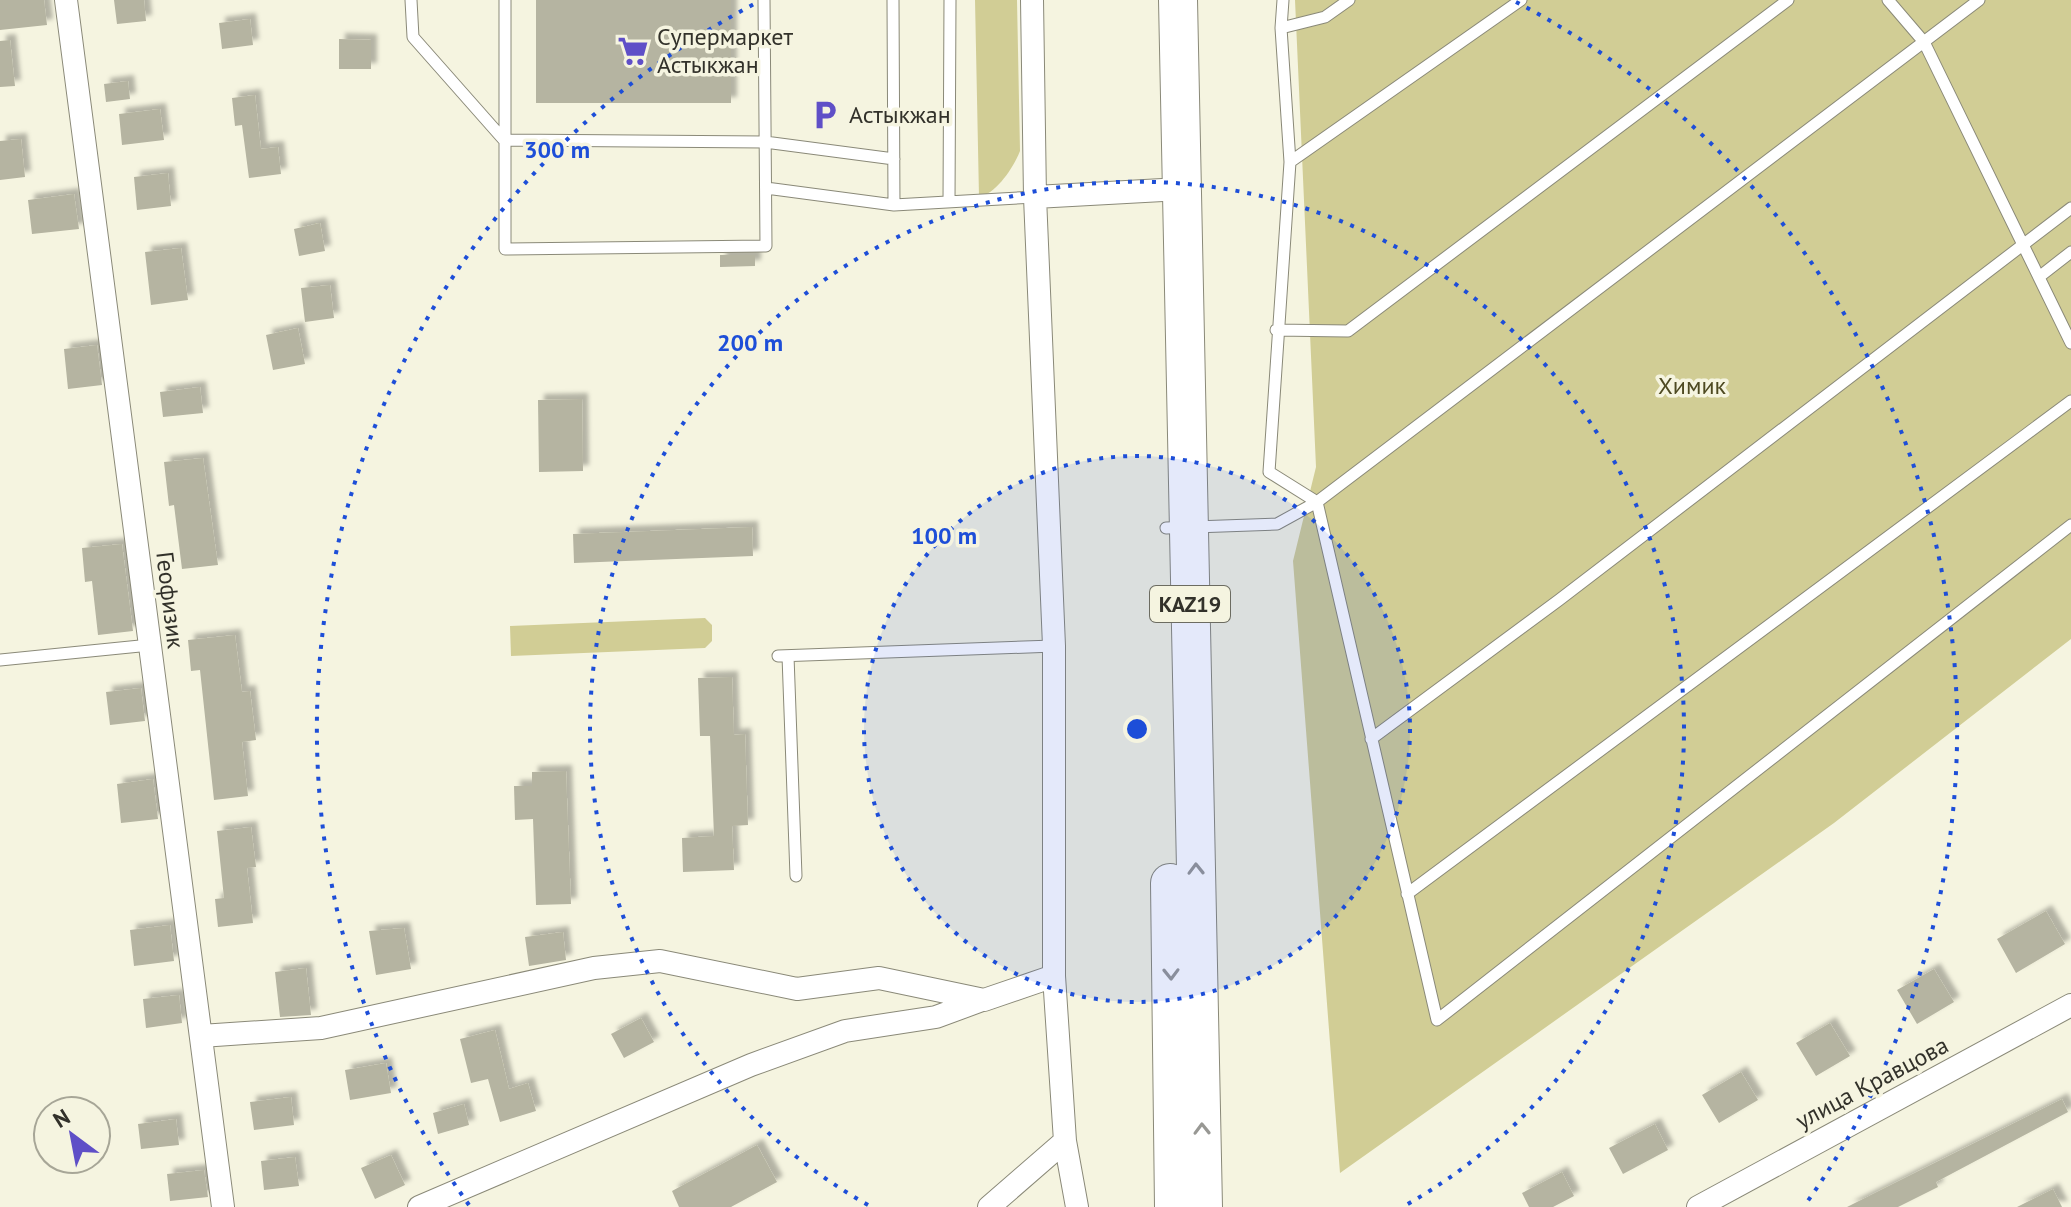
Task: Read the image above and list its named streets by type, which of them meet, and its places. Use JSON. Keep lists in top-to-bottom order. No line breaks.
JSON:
{"streets":{"highway":["KAZ19"],"street":["Геофизик","улица Кравцова"]},"parks":["Химик"],"places":{"supermarket":["Супермаркет Астыкжан"],"parking":["Астыкжан"]},"north":"top left","rings":["300 m","200 m","100 m"]}
